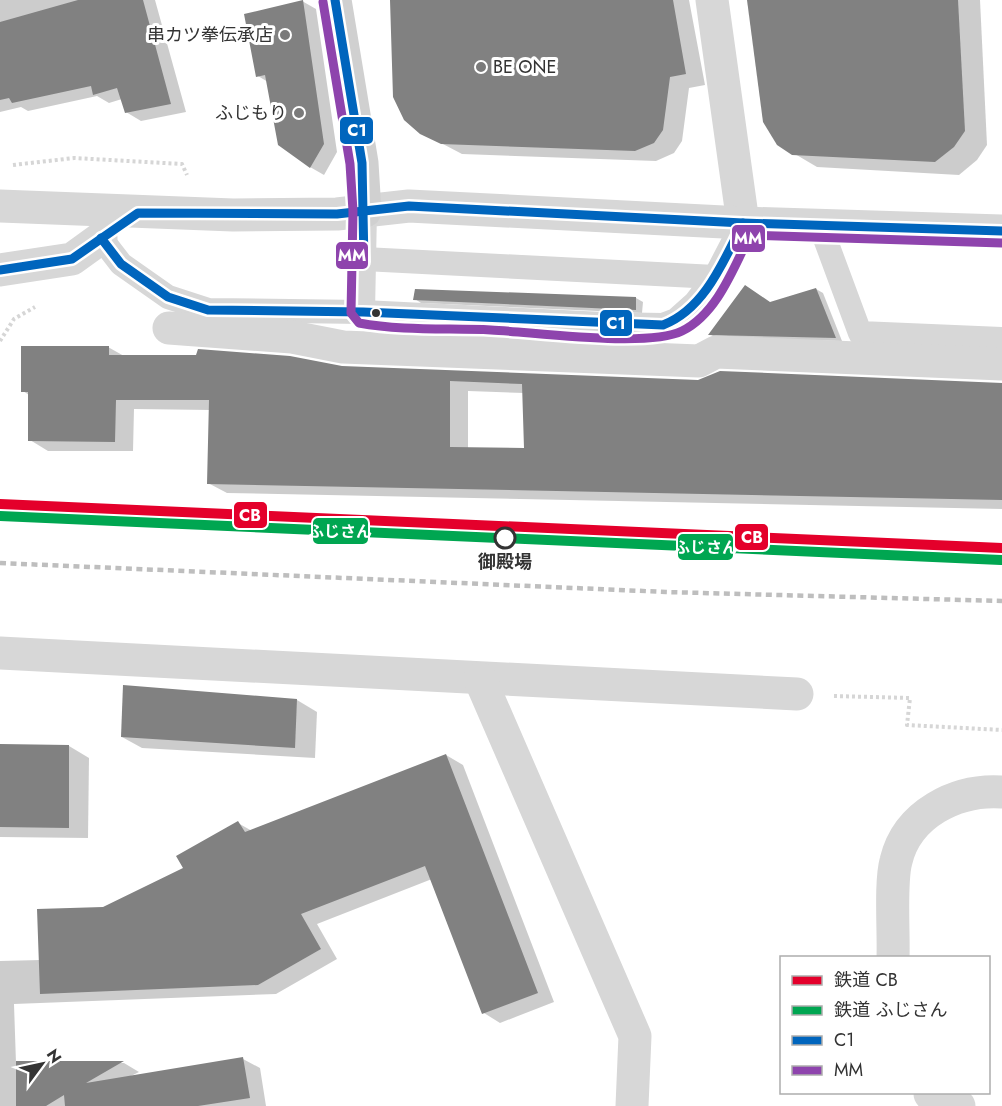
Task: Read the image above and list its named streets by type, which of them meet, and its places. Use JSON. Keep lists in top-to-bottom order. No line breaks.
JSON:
{"places":["串カツ拳伝承店","BE ONE","ふじもり","御殿場"],"lines":["transit line C1","transit line MM","rail line CB","rail line ふじさん"],"legend":["鉄道 CB","鉄道 ふじさん","C1","MM"],"north":"top right"}
